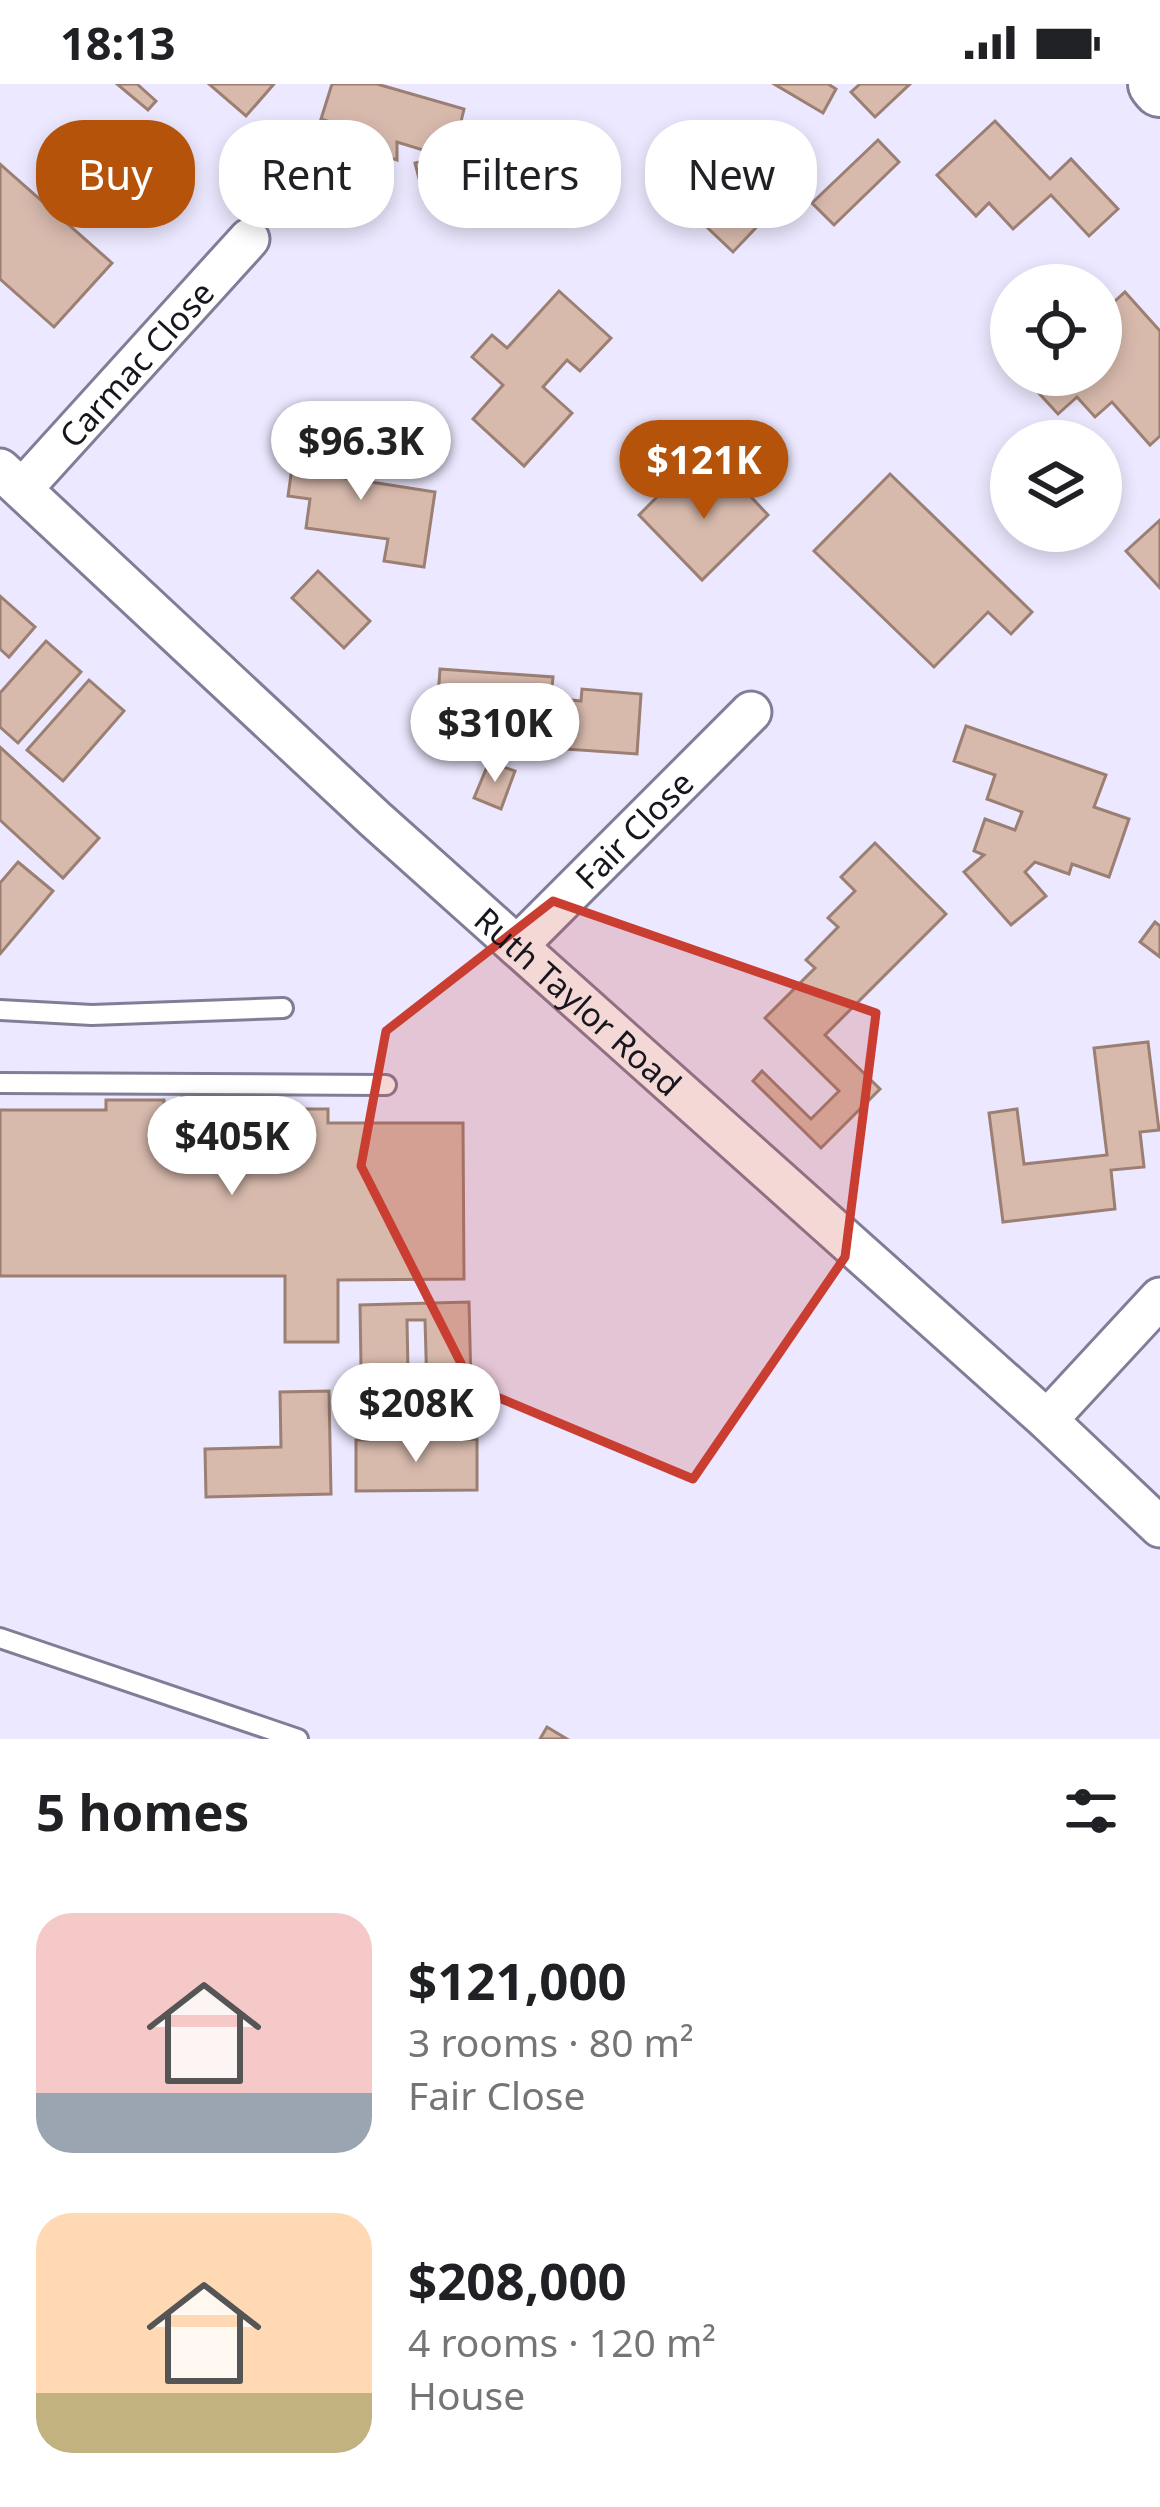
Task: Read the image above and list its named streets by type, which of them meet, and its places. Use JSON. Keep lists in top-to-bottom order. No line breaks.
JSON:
{"streets":{"street":["Carmac Close","Fair Close","Ruth Taylor Road"]},"crossings":[["Carmac Close","Ruth Taylor Road"],["Fair Close","Ruth Taylor Road"]],"page":{"status":"18:13","chip":["Buy","Rent","Filters","New"],"price":["$96.3K","$121K","$310K","$405K","$208K"],"heading":"5 homes","list":[{"name":"$121,000","note":"3 rooms · 80 m² · Fair Close"},{"name":"$208,000","note":"4 rooms · 120 m² · House"}]}}
